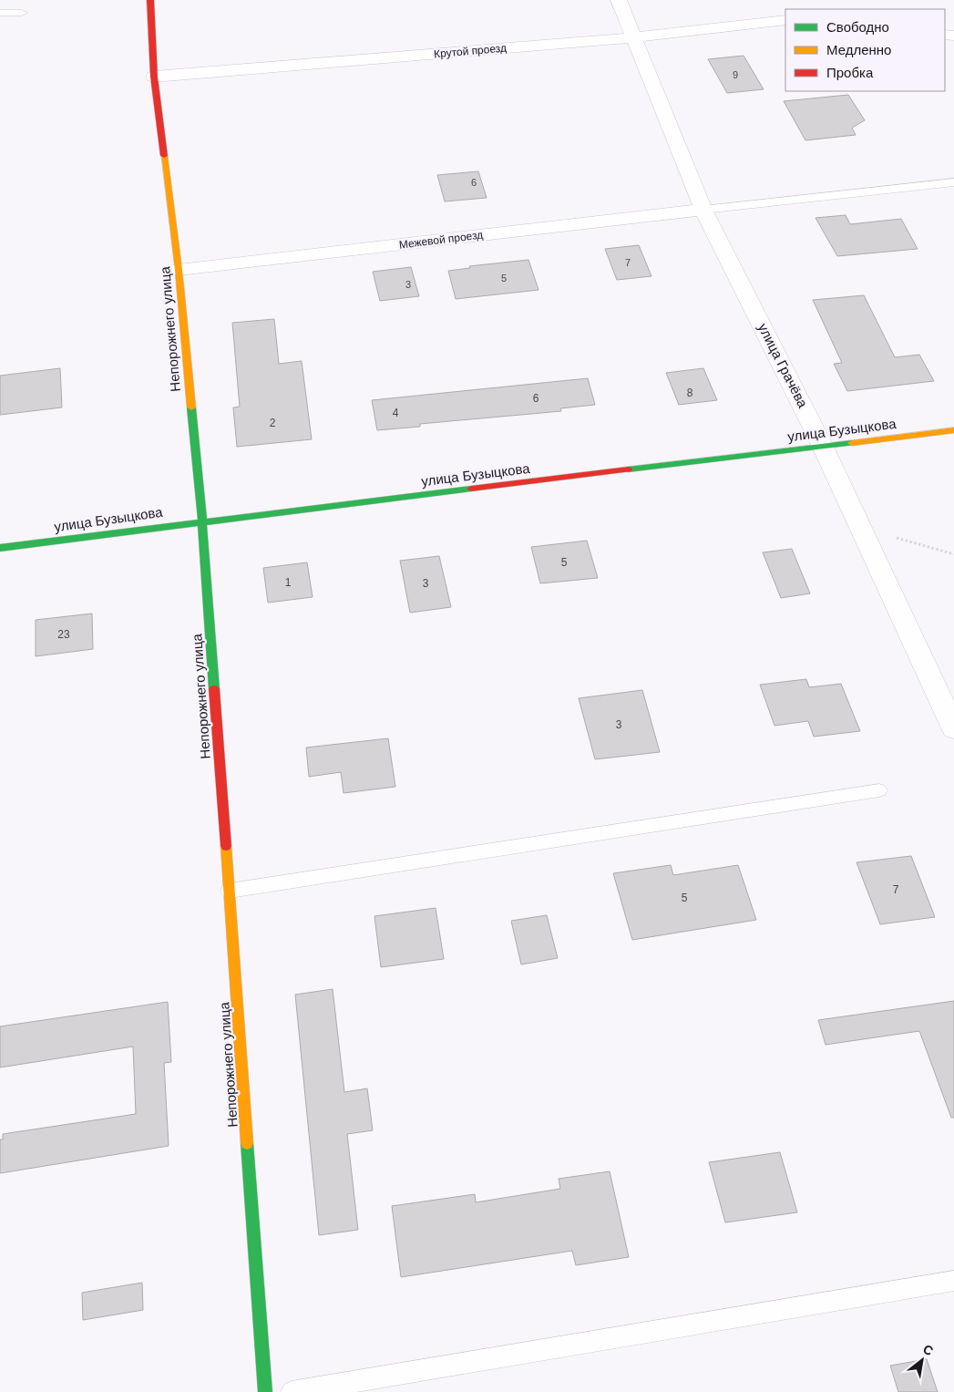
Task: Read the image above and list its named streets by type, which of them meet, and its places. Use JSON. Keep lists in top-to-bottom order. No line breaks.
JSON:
{"streets":{"street":["Крутой проезд","Межевой проезд","Непорожнего улица","улица Грачёва","улица Бузыцкова"]},"crossings":[["Крутой проезд","Непорожнего улица"],["Крутой проезд","улица Грачёва"],["Межевой проезд","Непорожнего улица"],["Межевой проезд","улица Грачёва"],["Непорожнего улица","улица Бузыцкова"],["улица Грачёва","улица Бузыцкова"]],"house_numbers":["9","6","7","5","3","8","6","4","2","5","1","3","23","3","7","5"],"legend":["Свободно","Медленно","Пробка"],"north":"top right"}
